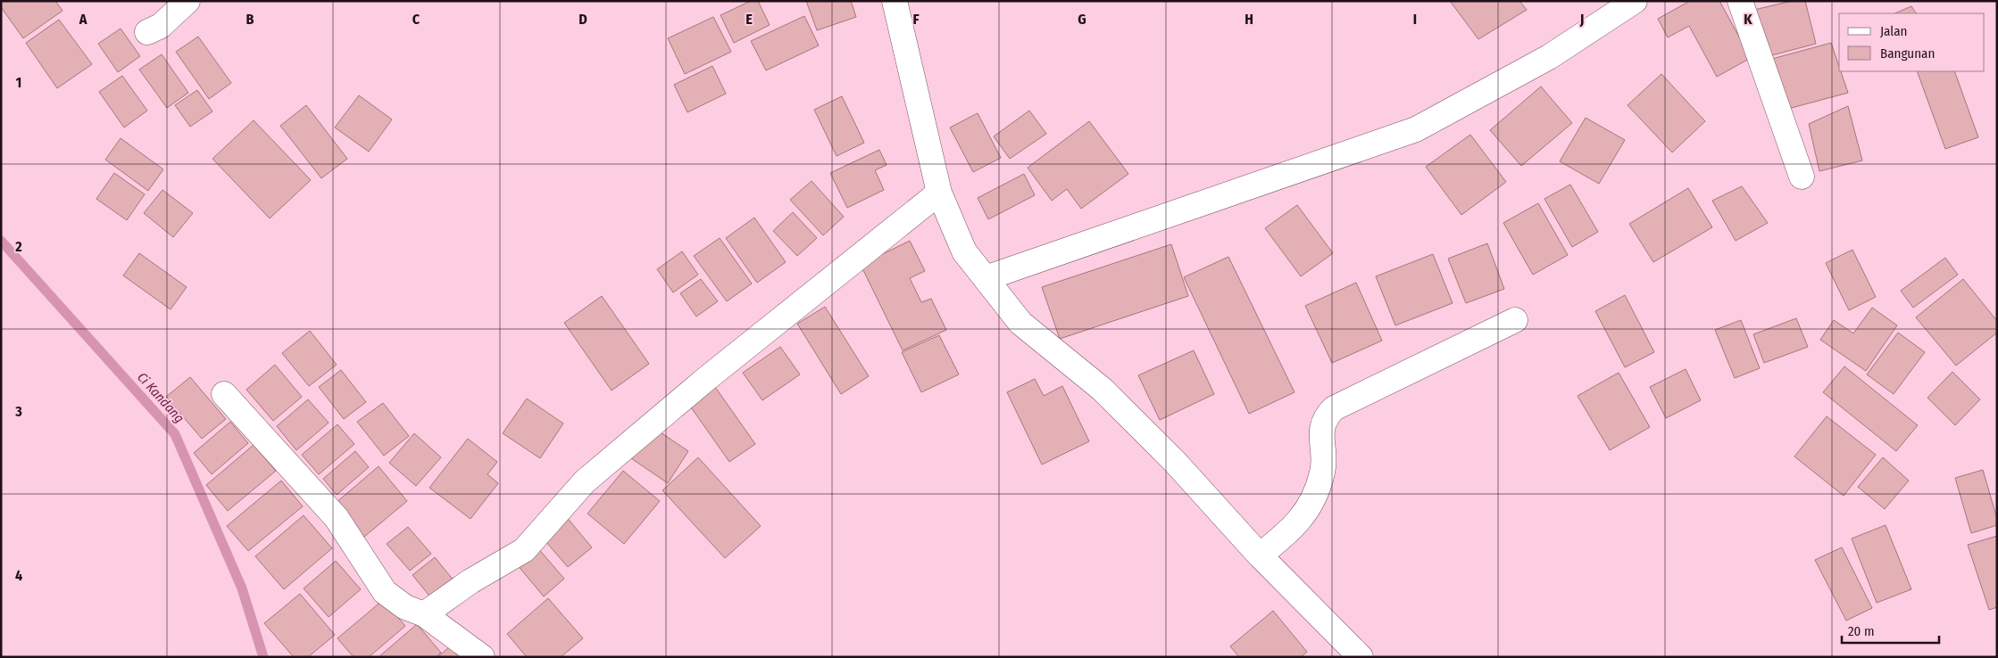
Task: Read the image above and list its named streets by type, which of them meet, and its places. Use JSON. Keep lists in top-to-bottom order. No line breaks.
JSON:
{"water":["Ci Kandang"],"legend":["Jalan","Bangunan"],"scale_bar":"20 m","grid":{"columns":["A","B","C","D","E","F","G","H","I","J","K"],"rows":["1","2","3","4"]}}
